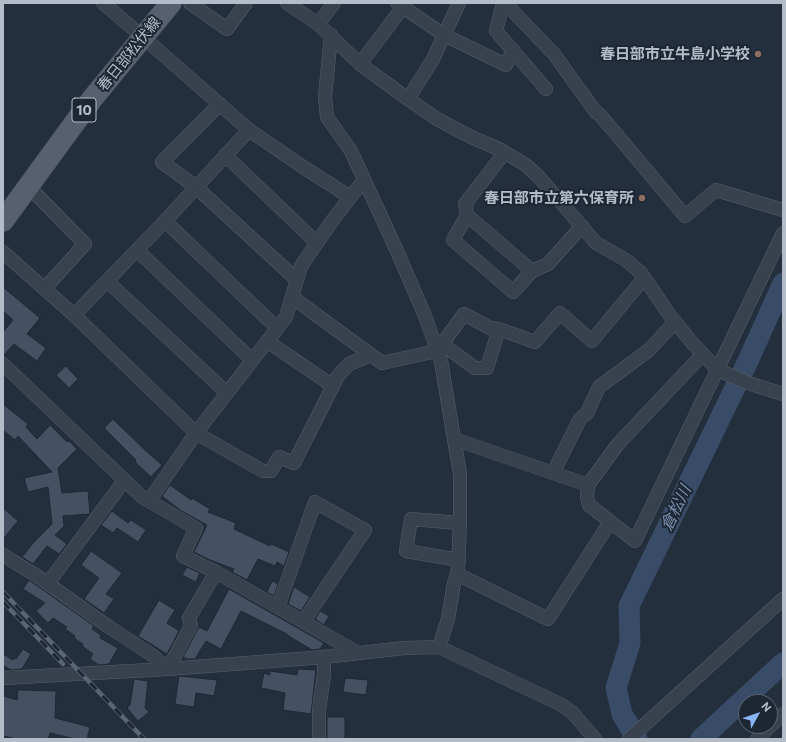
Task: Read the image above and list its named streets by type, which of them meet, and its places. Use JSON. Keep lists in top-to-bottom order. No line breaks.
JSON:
{"streets":{"main road":["春日部松伏線","10"]},"water":["倉松川"],"places":["春日部市立牛島小学校","春日部市立第六保育所"],"north":"top right"}
